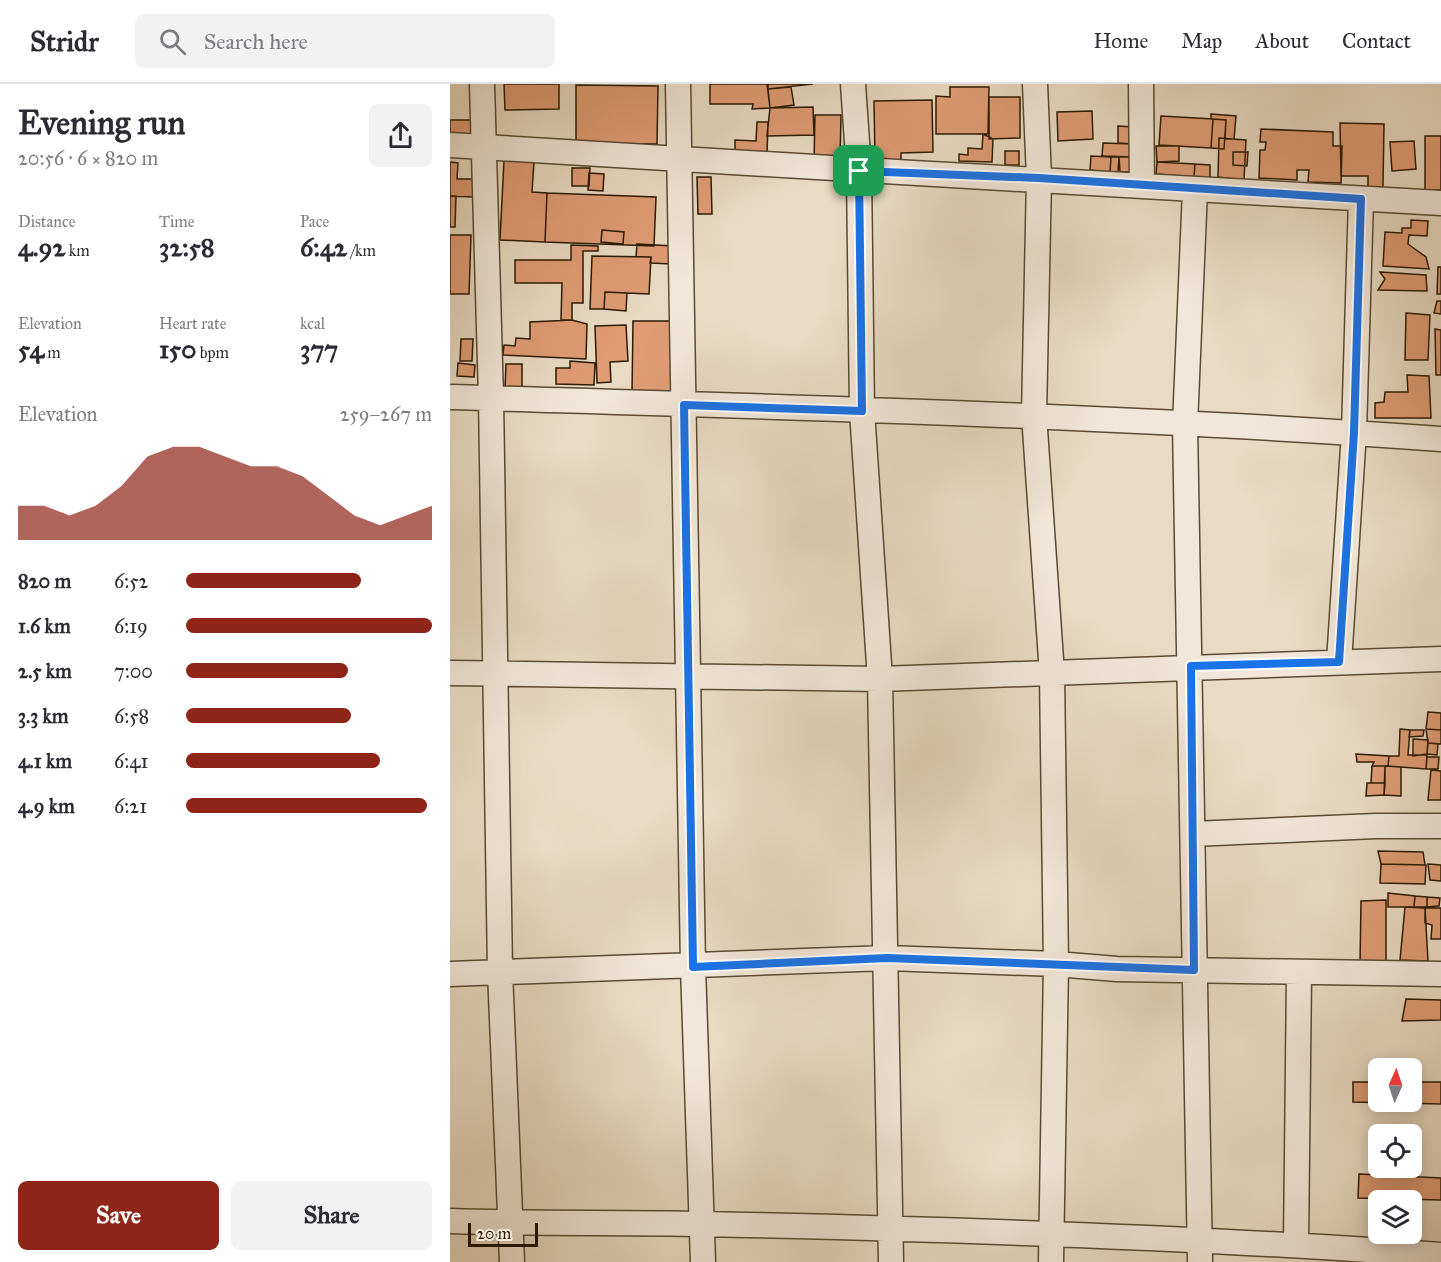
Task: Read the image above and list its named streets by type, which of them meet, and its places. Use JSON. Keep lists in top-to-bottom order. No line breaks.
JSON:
{"scale_bar":"20 m","north":"top","page":{"header":"Stridr","search":"Search here","nav":["Home","Map","About","Contact"],"heading":["Evening run","20:56 · 6 × 820 m"],"stats":[["Distance","4.92 km"],["Time","32:58"],["Pace","6:42 /km"],["Elevation","54 m"],["Heart rate","150 bpm"],["kcal","377"]],"chart":["Elevation","259–267 m"],"list":[{"name":"820 m","note":"6:52"},{"name":"1.6 km","note":"6:19"},{"name":"2.5 km","note":"7:00"},{"name":"3.3 km","note":"6:58"},{"name":"4.1 km","note":"6:41"},{"name":"4.9 km","note":"6:21"}],"buttons":["Save","Share"],"scale":"20 m"}}
